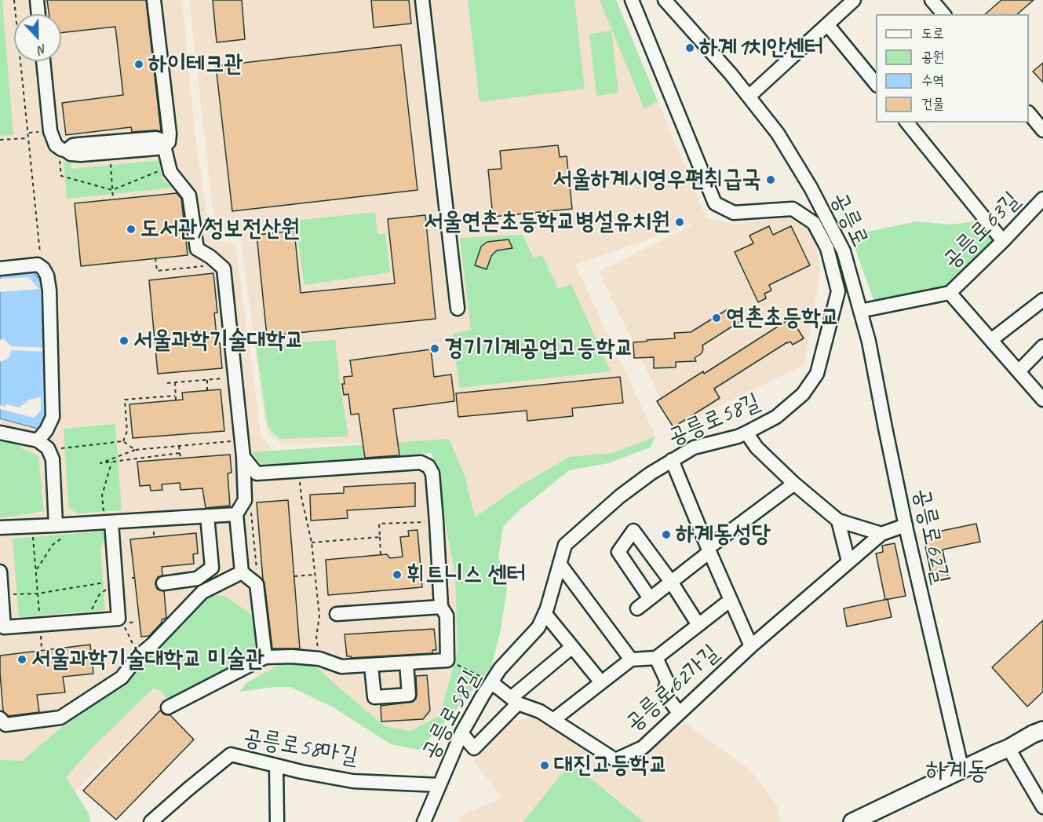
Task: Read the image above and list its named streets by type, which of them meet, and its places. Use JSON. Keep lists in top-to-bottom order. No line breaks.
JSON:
{"streets":{"street":["공릉로","공릉로63길","공릉로58길","공릉로62길","공릉로62가길","공릉로58마길"]},"crossings":[["공릉로","공릉로62길"],["공릉로58길","공릉로62가길"],["공릉로58길","공릉로58마길"],["공릉로62길","공릉로62가길"]],"districts":["하계동"],"places":["하계1치안센터","하이테크관","서울하계시영우편취급국","서울연촌초등학교병설유치원","도서관/정보전산원","연촌초등학교","서울과학기술대학교","경기기계공업고등학교","하계동성당","휘트니스 센터","서울과학기술대학교 미술관","대진고등학교"],"legend":["도로","공원","수역","건물"],"north":"bottom"}
